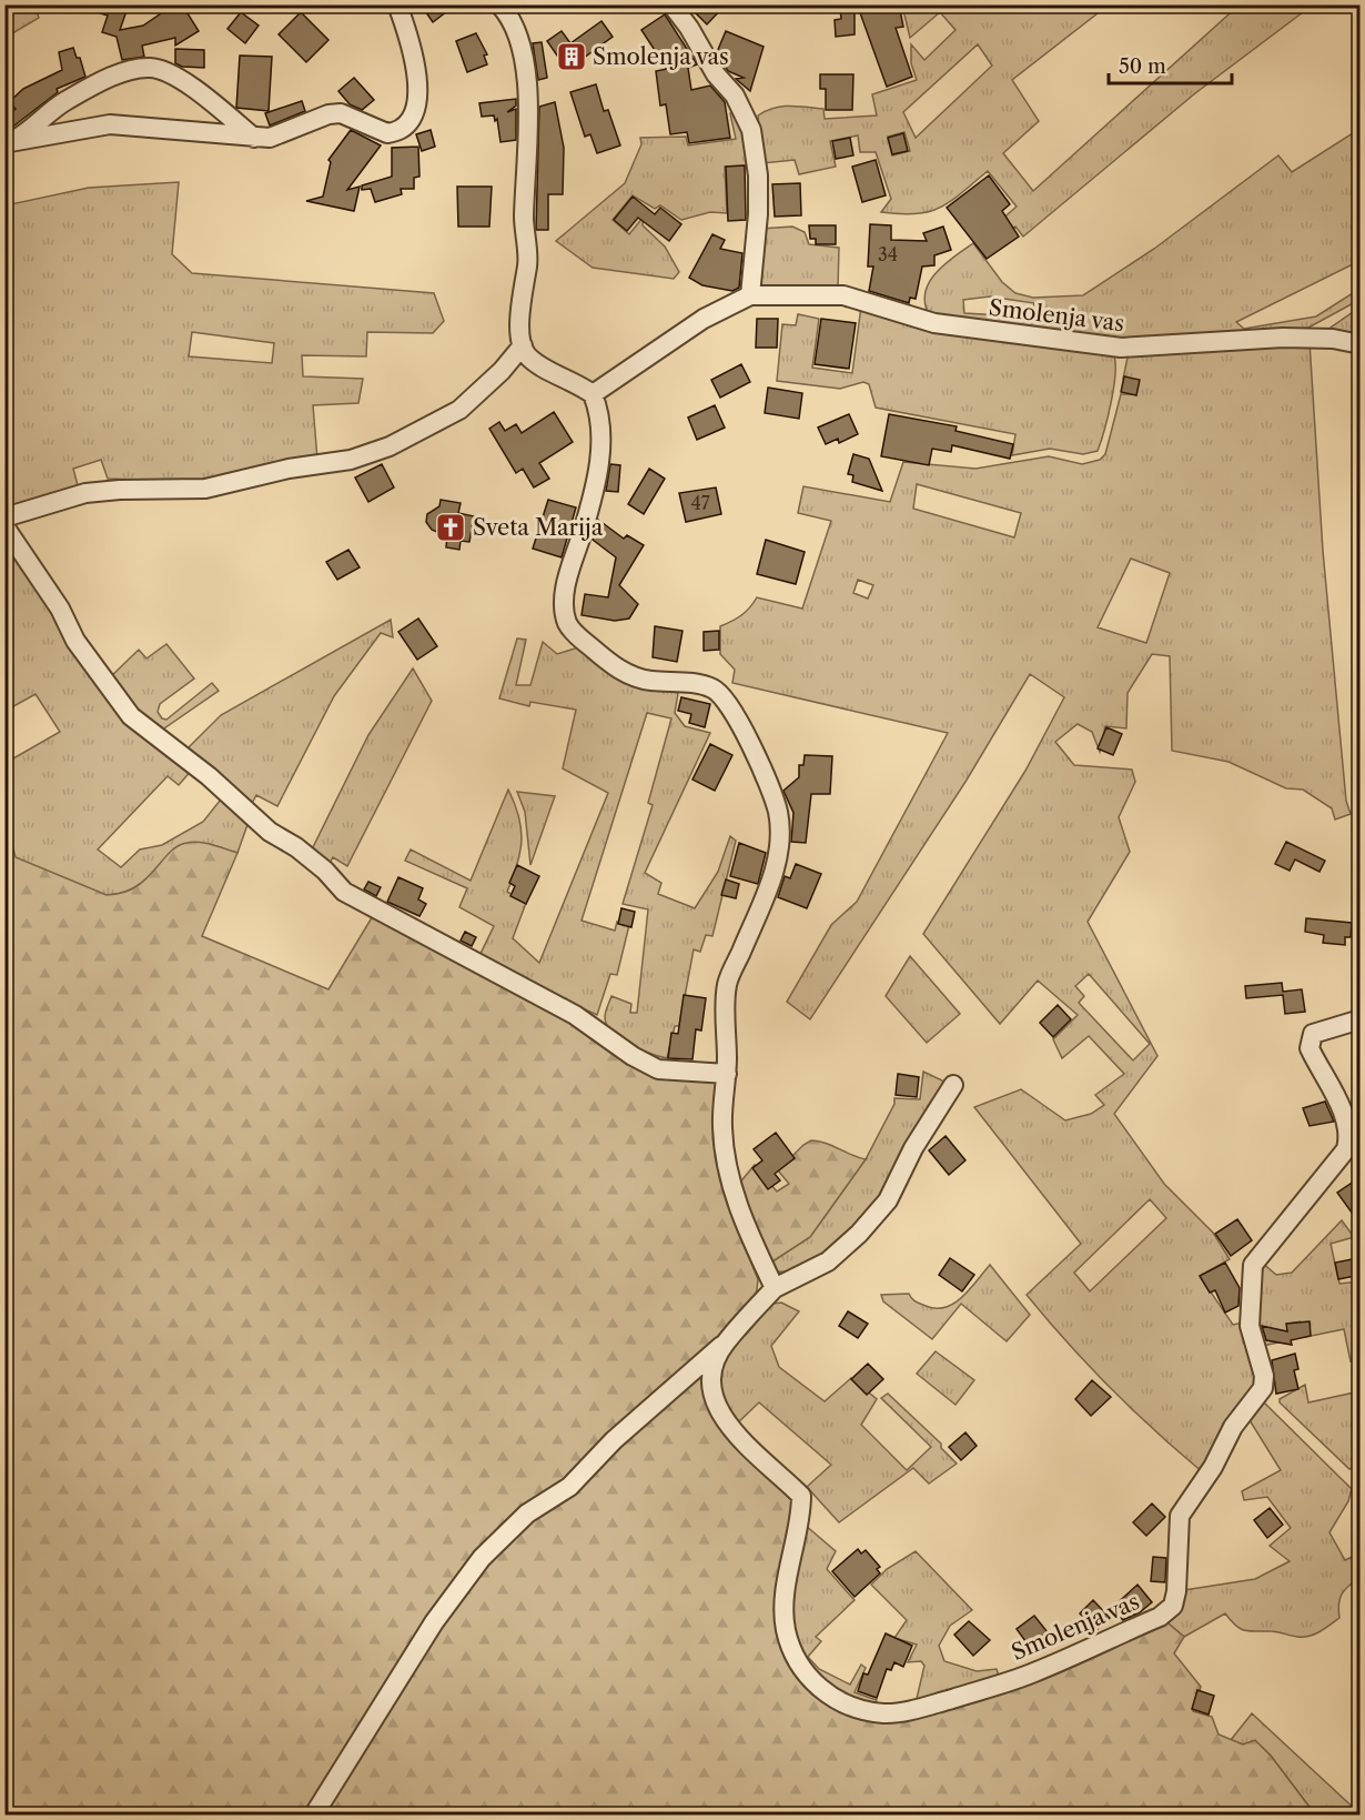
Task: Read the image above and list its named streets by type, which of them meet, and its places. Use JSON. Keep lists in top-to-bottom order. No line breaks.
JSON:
{"streets":{"street":["Smolenja vas"]},"places":{"building":["Smolenja vas"],"church":["Sveta Marija"]},"house_numbers":["34","47"],"scale_bar":"50 m"}
